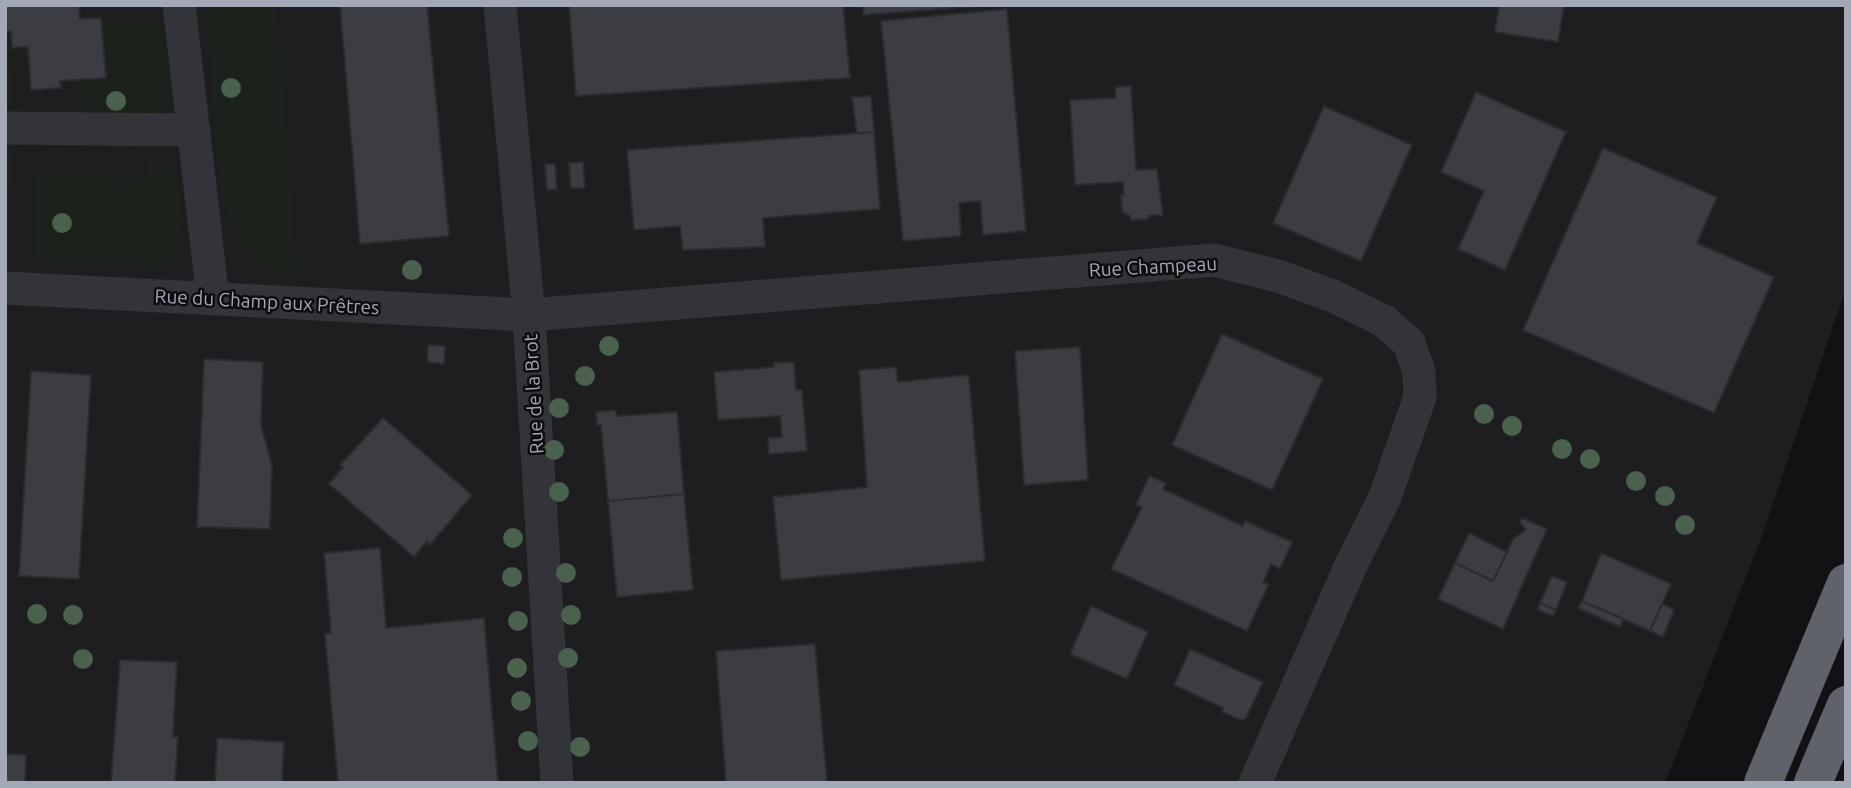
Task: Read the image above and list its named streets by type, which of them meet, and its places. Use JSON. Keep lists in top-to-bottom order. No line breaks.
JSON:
{"streets":{"street":["Rue Champeau","Rue du Champ aux Prêtres","Rue de la Brot"]},"crossings":[["Rue Champeau","Rue du Champ aux Prêtres"],["Rue Champeau","Rue de la Brot"],["Rue du Champ aux Prêtres","Rue de la Brot"]]}
